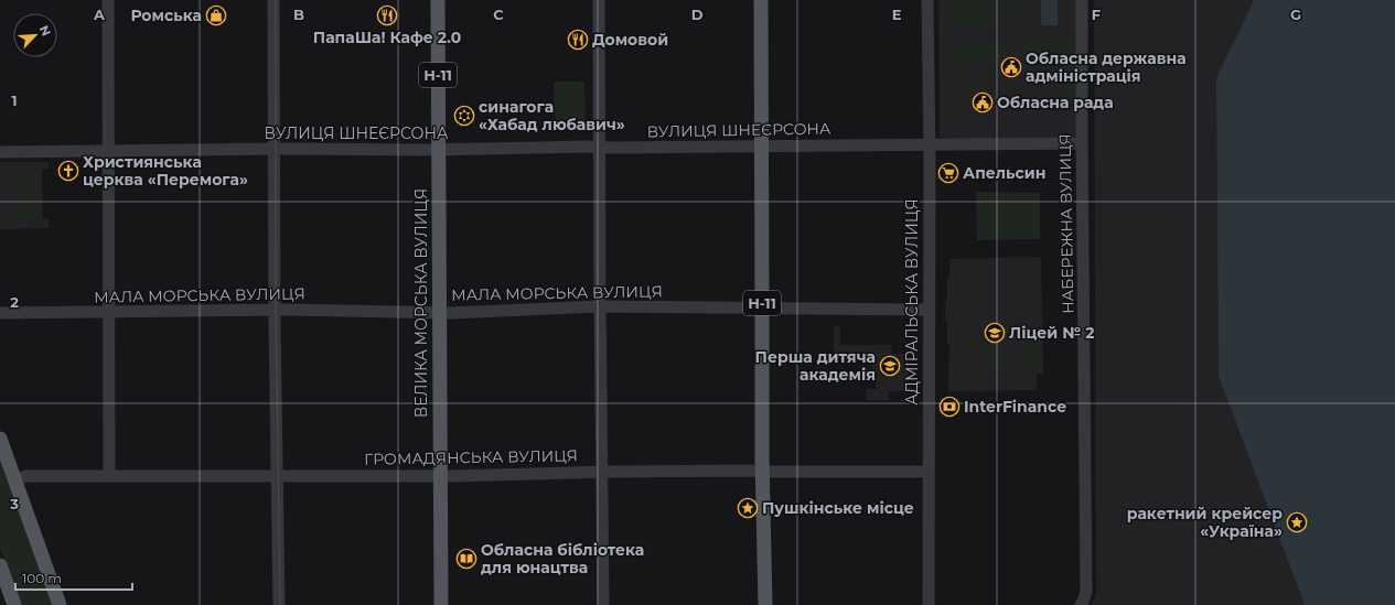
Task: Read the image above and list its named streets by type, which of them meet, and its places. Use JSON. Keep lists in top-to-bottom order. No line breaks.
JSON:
{"streets":{"main road":["Н-11","ВЕЛИКА МОРСЬКА ВУЛИЦЯ"],"street":["ВУЛИЦЯ ШНЕЄРСОНА","НАБЕРЕЖНА ВУЛИЦЯ","МАЛА МОРСЬКА ВУЛИЦЯ","АДМІРАЛЬСЬКА ВУЛИЦЯ","ГРОМАДЯНСЬКА ВУЛИЦЯ"]},"crossings":[["Н-11","ВУЛИЦЯ ШНЕЄРСОНА"],["Н-11","МАЛА МОРСЬКА ВУЛИЦЯ"],["Н-11","ГРОМАДЯНСЬКА ВУЛИЦЯ"],["ВУЛИЦЯ ШНЕЄРСОНА","НАБЕРЕЖНА ВУЛИЦЯ"],["ВУЛИЦЯ ШНЕЄРСОНА","АДМІРАЛЬСЬКА ВУЛИЦЯ"],["ВУЛИЦЯ ШНЕЄРСОНА","ВЕЛИКА МОРСЬКА ВУЛИЦЯ"],["МАЛА МОРСЬКА ВУЛИЦЯ","АДМІРАЛЬСЬКА ВУЛИЦЯ"],["МАЛА МОРСЬКА ВУЛИЦЯ","ВЕЛИКА МОРСЬКА ВУЛИЦЯ"],["АДМІРАЛЬСЬКА ВУЛИЦЯ","ГРОМАДЯНСЬКА ВУЛИЦЯ"],["ВЕЛИКА МОРСЬКА ВУЛИЦЯ","ГРОМАДЯНСЬКА ВУЛИЦЯ"]],"places":{"shop":["Ромська"],"restaurant":["ПапаШа! Кафе 2.0","Домовой"],"public building":["Обласна державна адміністрація","Обласна рада"],"synagogue":["синагога «Хабад любавич»"],"church":["Християнська церква «Перемога»"],"supermarket":["Апельсин"],"school or university":["Ліцей № 2","Перша дитяча академія"],"bank":["InterFinance"],"place":["Пушкінське місце","ракетний крейсер «Україна»"],"library":["Обласна бібліотека для юнацтва"]},"scale_bar":"100 m","north":"top right","grid":{"columns":["A","B","C","D","E","F","G"],"rows":["1","2","3"]}}
